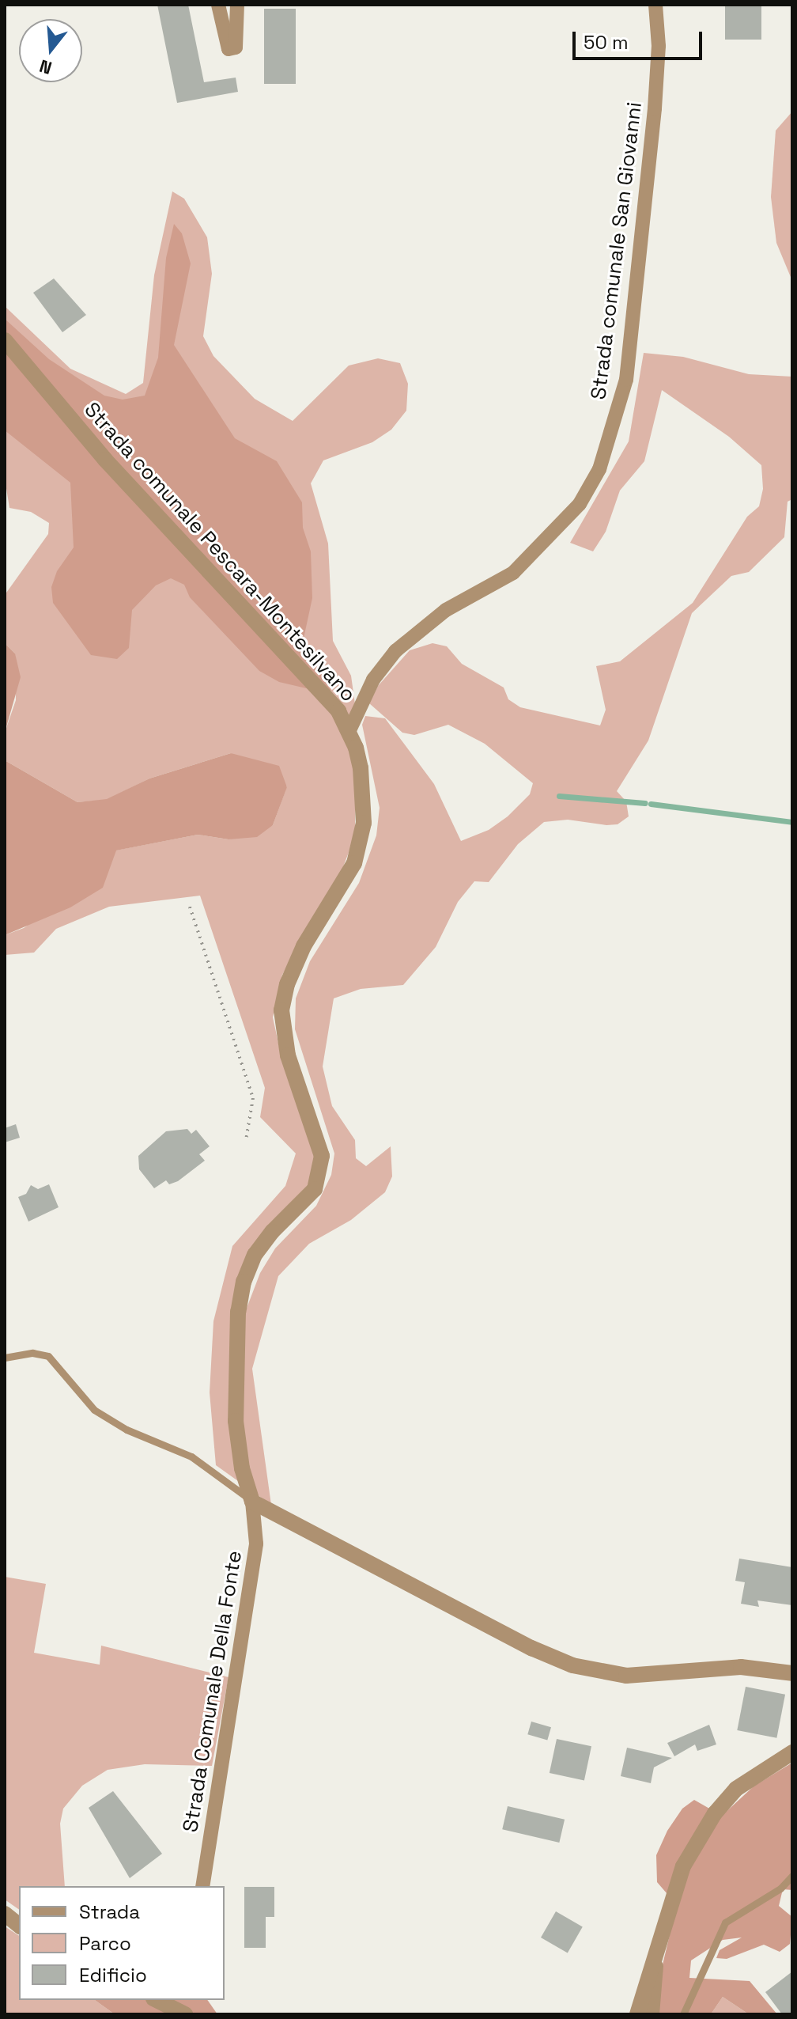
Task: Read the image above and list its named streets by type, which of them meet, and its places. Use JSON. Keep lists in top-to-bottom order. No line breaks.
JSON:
{"streets":{"street":["Strada comunale San Giovanni","Strada comunale Pescara-Montesilvano","Strada Comunale Della Fonte"]},"crossings":[["Strada comunale San Giovanni","Strada comunale Pescara-Montesilvano"],["Strada comunale Pescara-Montesilvano","Strada Comunale Della Fonte"]],"legend":["Strada","Parco","Edificio"],"scale_bar":"50 m","north":"bottom"}
